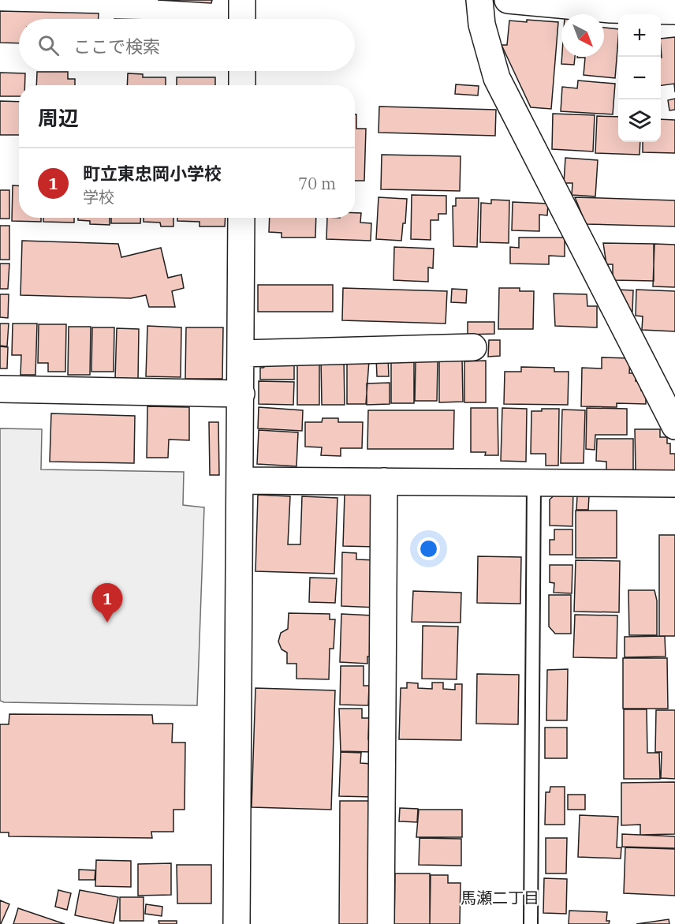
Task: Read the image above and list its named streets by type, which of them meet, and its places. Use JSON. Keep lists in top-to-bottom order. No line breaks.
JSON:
{"districts":["馬瀬二丁目"],"north":"bottom right","page":{"map_buttons":["+","−"],"search":"ここで検索","heading":"周辺","list":[{"mark":"1","name":"町立東忠岡小学校","note":"学校","value":"70 m"}],"pins":"1"}}
